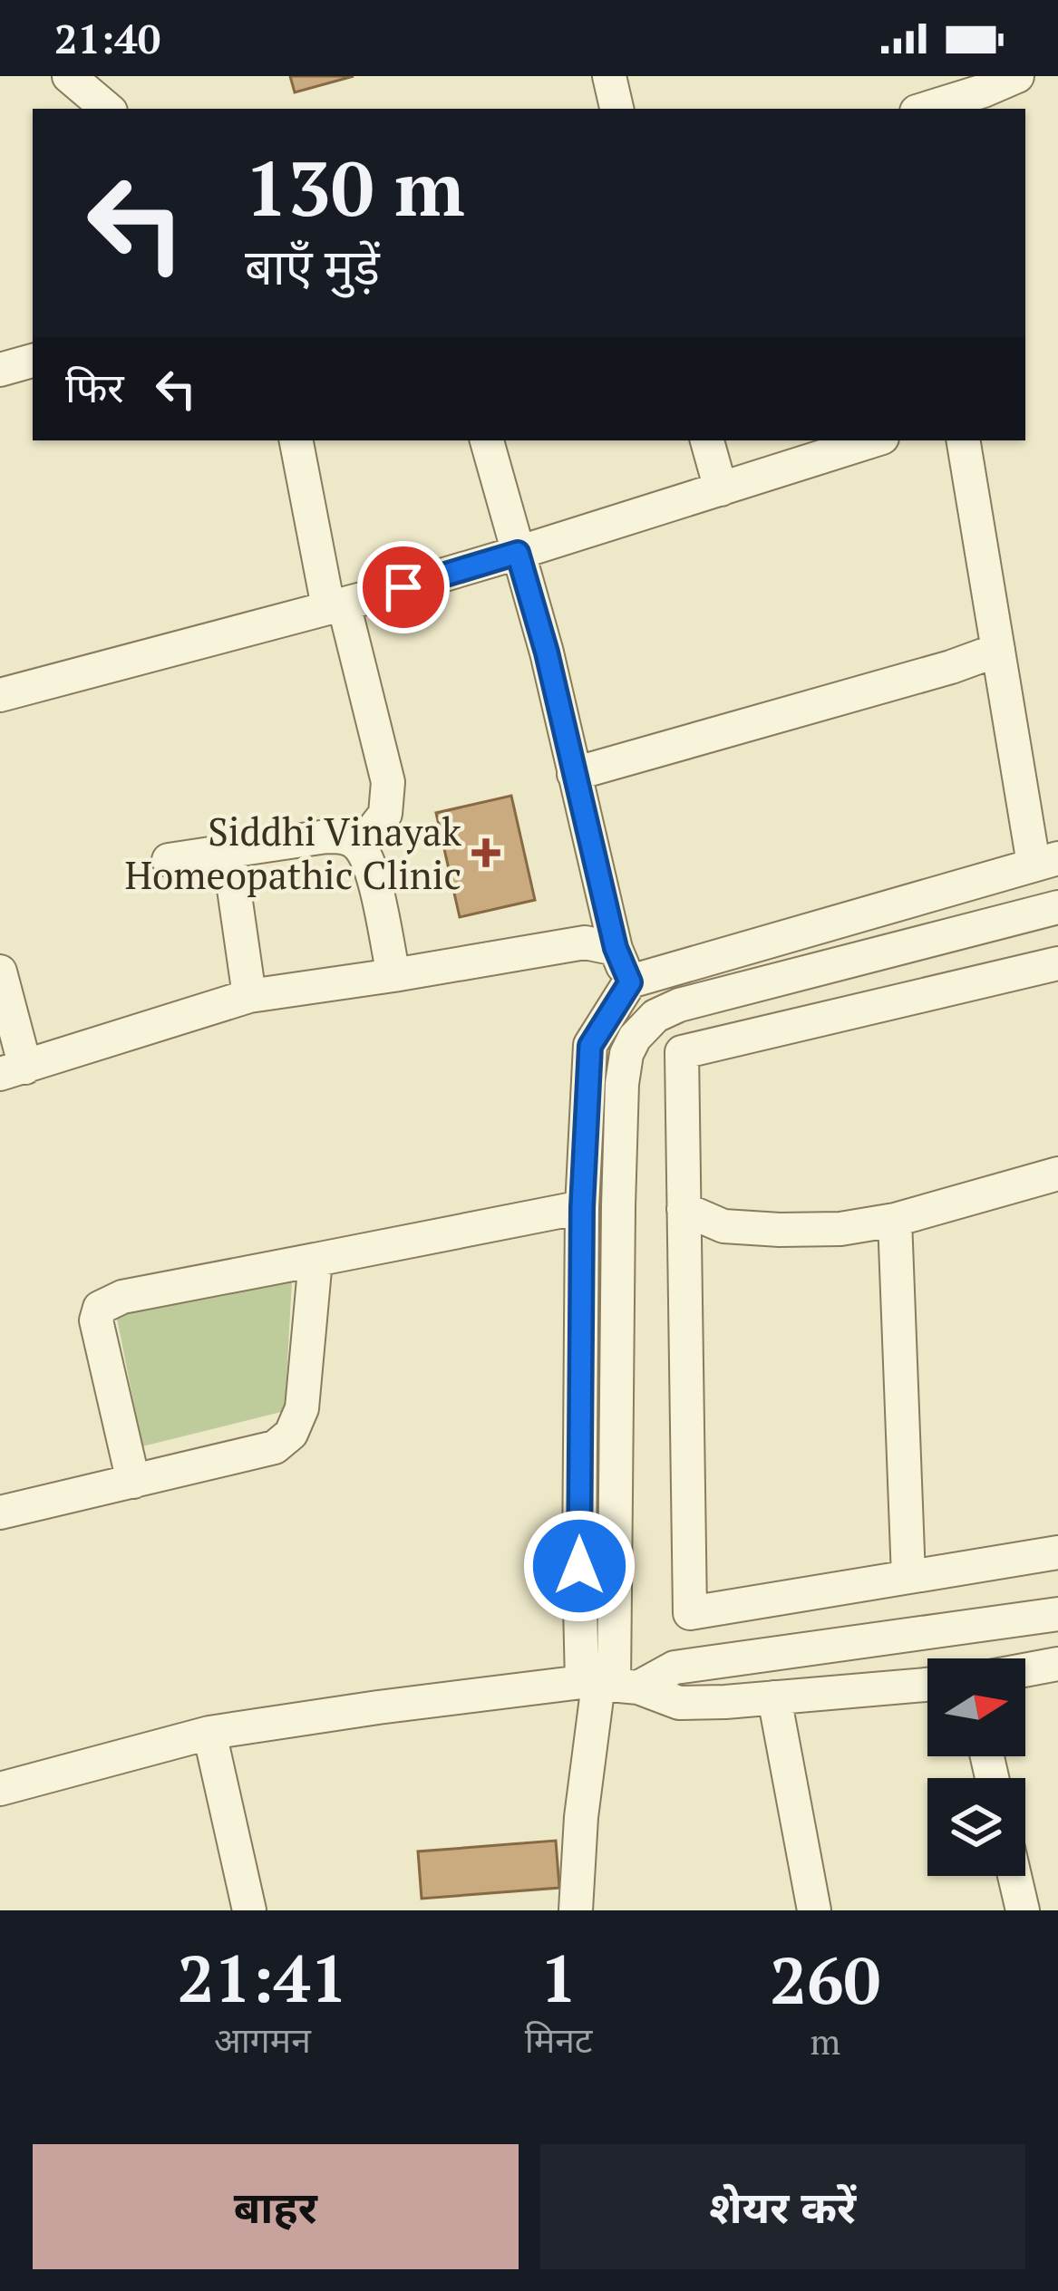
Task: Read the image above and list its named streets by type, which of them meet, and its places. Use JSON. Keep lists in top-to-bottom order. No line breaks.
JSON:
{"places":{"health":["Siddhi Vinayak Homeopathic Clinic"]},"north":"right","page":{"status":"21:40","turn":["130 m","बाएँ मुड़ें"],"then":"फिर","eta":["21:41","आगमन","1","मिनट","260","m"],"buttons":["बाहर","शेयर करें"]}}
